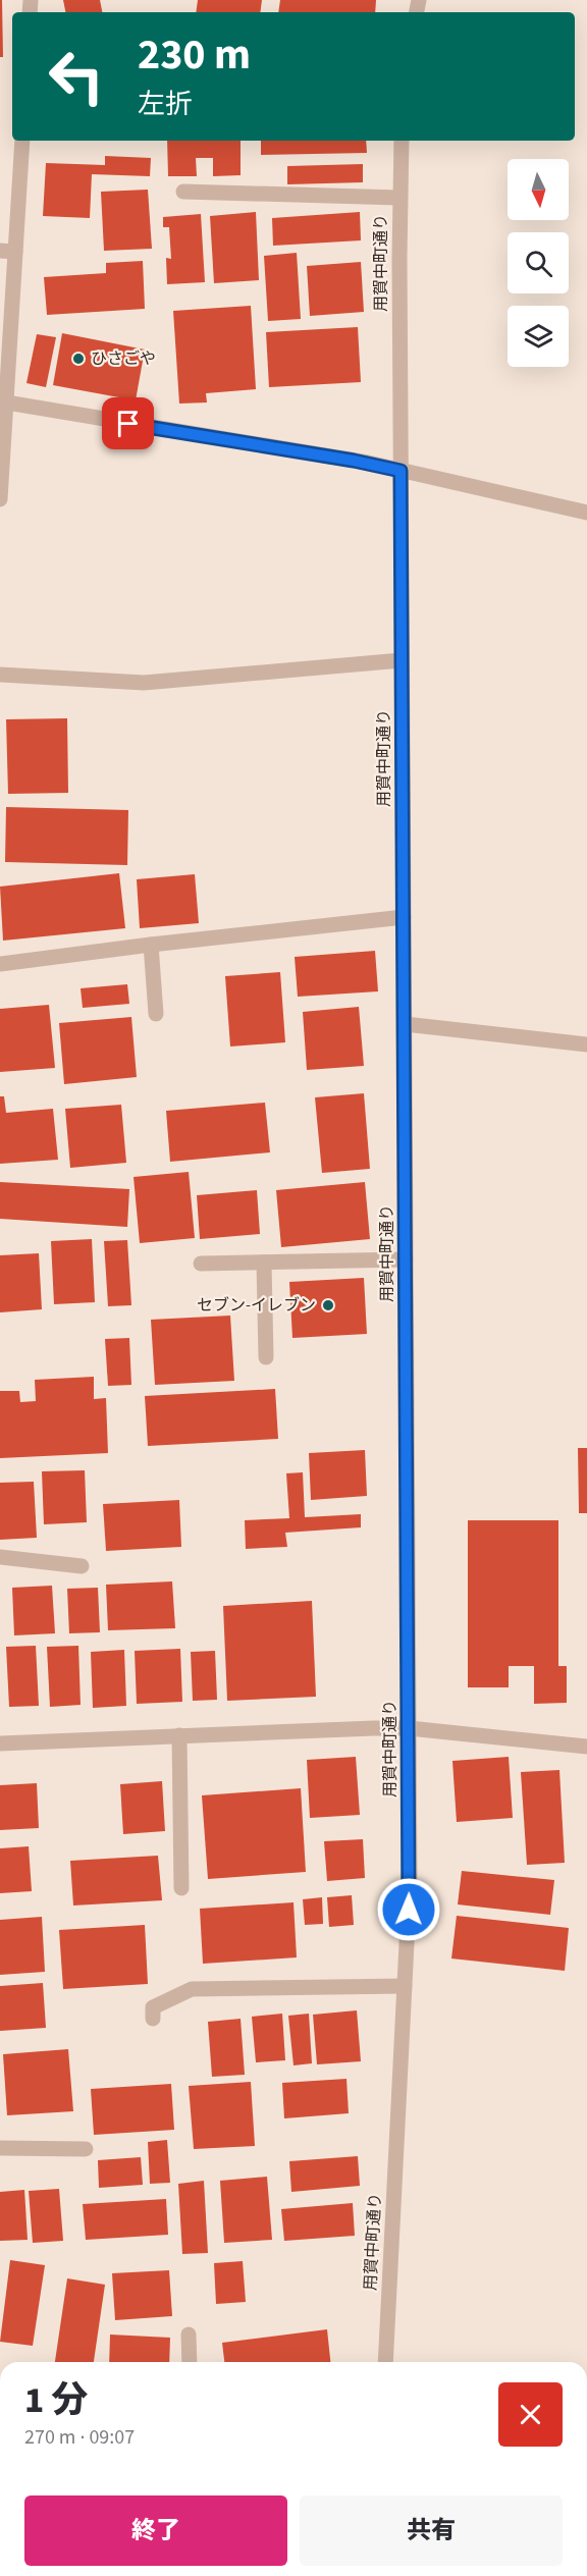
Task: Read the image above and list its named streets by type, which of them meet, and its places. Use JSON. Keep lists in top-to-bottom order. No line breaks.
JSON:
{"streets":{"street":["用賀中町通り"]},"places":["ひさごや","セブン-イレブン"],"north":"bottom","page":{"turn":["230 m","左折"],"heading":["1 分","270 m · 09:07"],"buttons":["終了","共有"]}}
